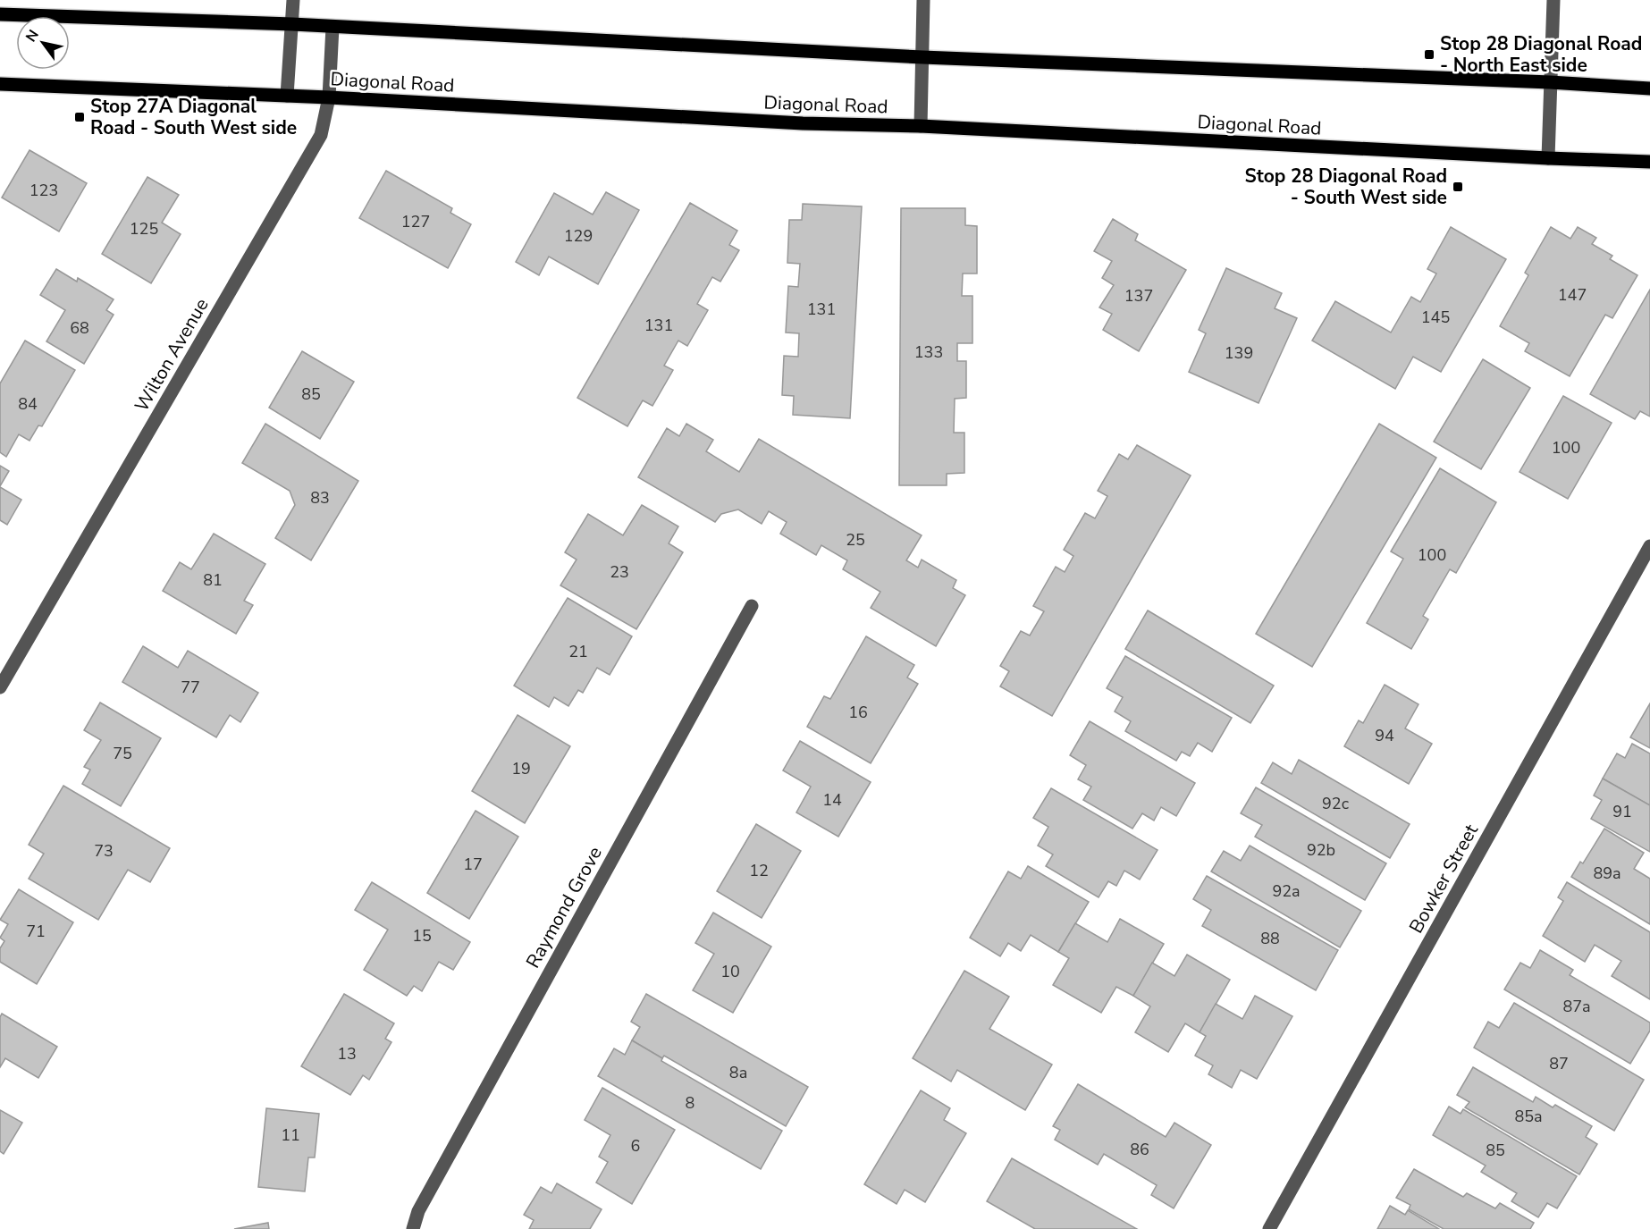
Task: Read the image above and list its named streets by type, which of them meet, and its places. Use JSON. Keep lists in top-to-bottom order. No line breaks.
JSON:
{"streets":{"main road":["Diagonal Road"],"street":["Wilton Avenue","Bowker Street","Raymond Grove"]},"crossings":[["Diagonal Road","Wilton Avenue"]],"places":{"transit":["Stop 28 Diagonal Road - North East side","Stop 27A Diagonal Road - South West side","Stop 28 Diagonal Road - South West side"]},"house_numbers":["123","127","125","129","147","137","131","145","131","68","133","139","85","84","100","83","25","100","23","81","21","77","16","94","75","19","14","92c","91","92b","73","17","12","89a","92a","71","15","88","10","87a","13","87","8a","8","85a","11","6","86","85"],"north":"top left"}
